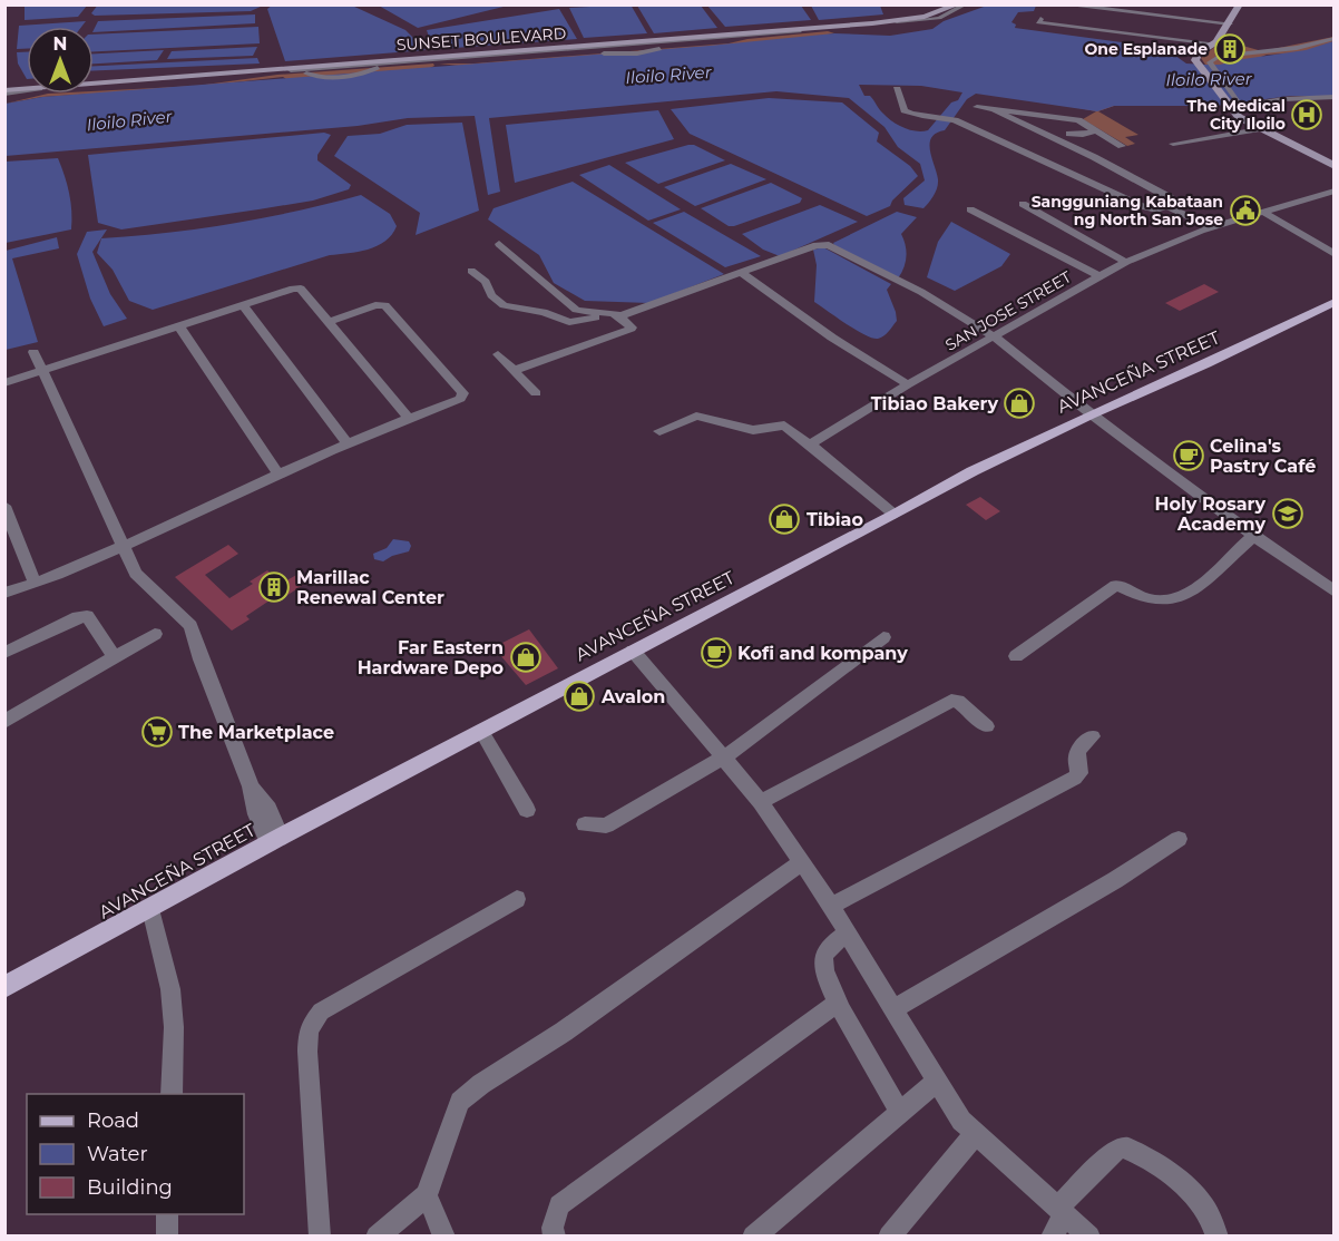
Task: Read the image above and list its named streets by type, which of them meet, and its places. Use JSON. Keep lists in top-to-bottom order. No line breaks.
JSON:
{"streets":{"main road":["SUNSET BOULEVARD","AVANCEÑA STREET"],"street":["SAN JOSE STREET"]},"water":["Iloilo River"],"places":{"building":["One Esplanade","Marillac Renewal Center"],"hospital":["The Medical City Iloilo"],"public building":["Sangguniang Kabataan ng North San Jose"],"shop":["Tibiao Bakery","Tibiao","Far Eastern Hardware Depo","Avalon"],"cafe":["Celina's Pastry Café","Kofi and kompany"],"school or university":["Holy Rosary Academy"],"supermarket":["The Marketplace"]},"legend":["Road","Water","Building"],"north":"top"}
